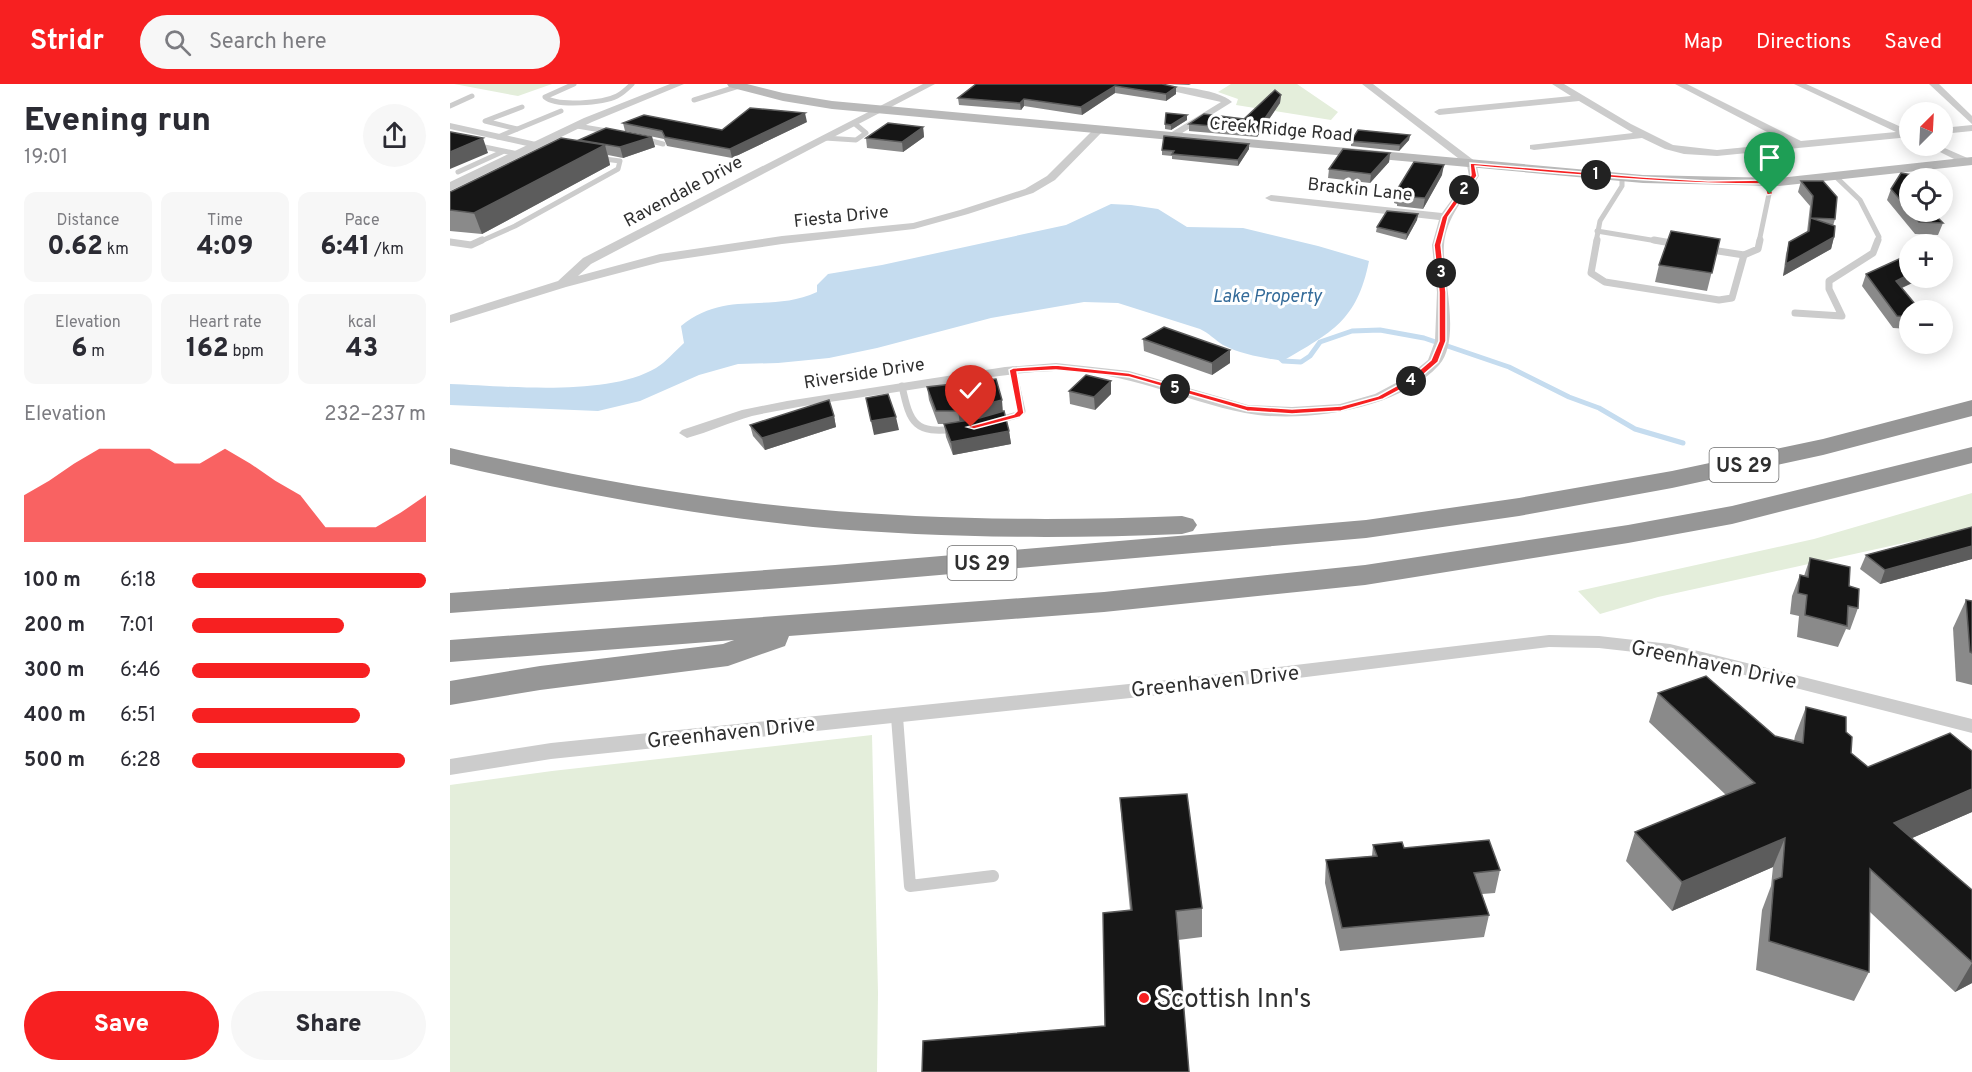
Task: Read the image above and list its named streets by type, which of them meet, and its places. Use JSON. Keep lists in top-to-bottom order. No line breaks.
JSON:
{"streets":{"highway":["US 29"],"main road":["Creek Ridge Road"],"street":["Brackin Lane","Ravendale Drive","Fiesta Drive","Riverside Drive","Greenhaven Drive"]},"crossings":[["Creek Ridge Road","Ravendale Drive"],["Creek Ridge Road","Fiesta Drive"],["Creek Ridge Road","Riverside Drive"],["Brackin Lane","Riverside Drive"],["Ravendale Drive","Fiesta Drive"]],"water":["Lake Property"],"places":["Scottish Inn's"],"north":"top right","page":{"header":"Stridr","search":"Search here","nav":["Map","Directions","Saved"],"heading":["Evening run","19:01"],"map_buttons":["+","−"],"pins":["1","2","3","4","5"],"stats":[["Distance","0.62 km"],["Time","4:09"],["Pace","6:41 /km"],["Elevation","6 m"],["Heart rate","162 bpm"],["kcal","43"]],"chart":["Elevation","232–237 m"],"list":[{"name":"100 m","note":"6:18"},{"name":"200 m","note":"7:01"},{"name":"300 m","note":"6:46"},{"name":"400 m","note":"6:51"},{"name":"500 m","note":"6:28"}],"buttons":["Save","Share"]}}
